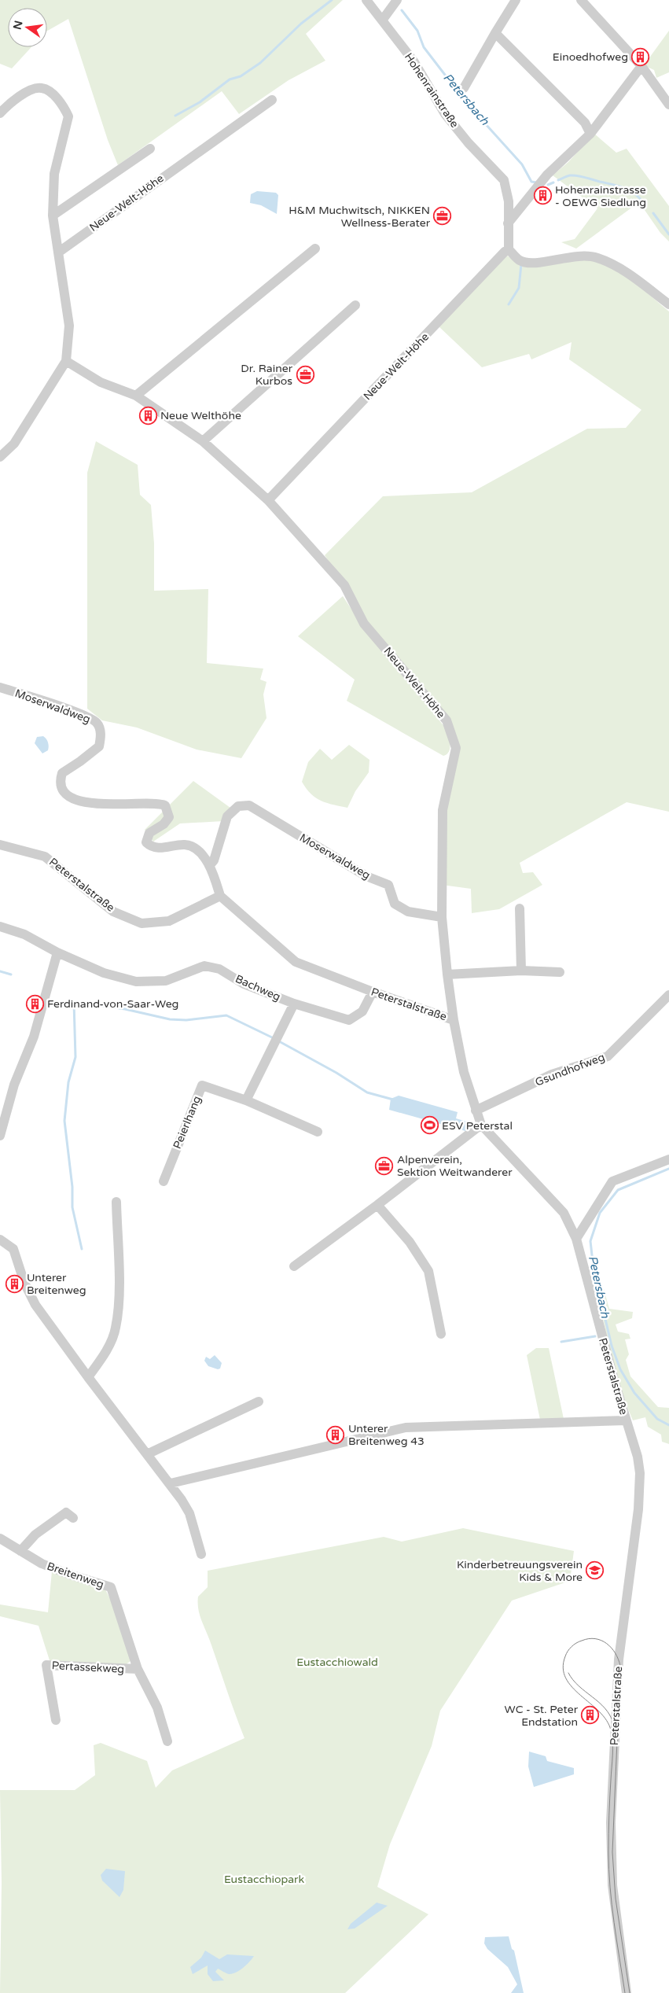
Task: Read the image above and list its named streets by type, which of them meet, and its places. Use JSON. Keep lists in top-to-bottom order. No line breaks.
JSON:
{"streets":{"street":["Hohenrainstraße","Neue-Welt-Höhe","Moserwaldweg","Peterstalstraße","Bachweg","Gsundhofweg","Peierlhang","Breitenweg","Pertassekweg"]},"crossings":[["Hohenrainstraße","Neue-Welt-Höhe"],["Neue-Welt-Höhe","Moserwaldweg"],["Neue-Welt-Höhe","Peterstalstraße"],["Moserwaldweg","Peterstalstraße"],["Peterstalstraße","Bachweg"],["Peterstalstraße","Gsundhofweg"],["Breitenweg","Pertassekweg"]],"water":["Petersbach"],"parks":["Eustacchiowald","Eustacchiopark"],"places":{"building":["Einoedhofweg","Hohenrainstrasse - OEWG Siedlung","Neue Welthöhe","Ferdinand-von-Saar-Weg","Unterer Breitenweg","Unterer Breitenweg 43","WC - St. Peter Endstation"],"office":["H&M Muchwitsch, NIKKEN Wellness-Berater","Dr. Rainer Kurbos","Alpenverein, Sektion Weitwanderer"],"sports":["ESV Peterstal"],"school or university":["Kinderbetreuungsverein Kids & More"]},"north":"left"}
